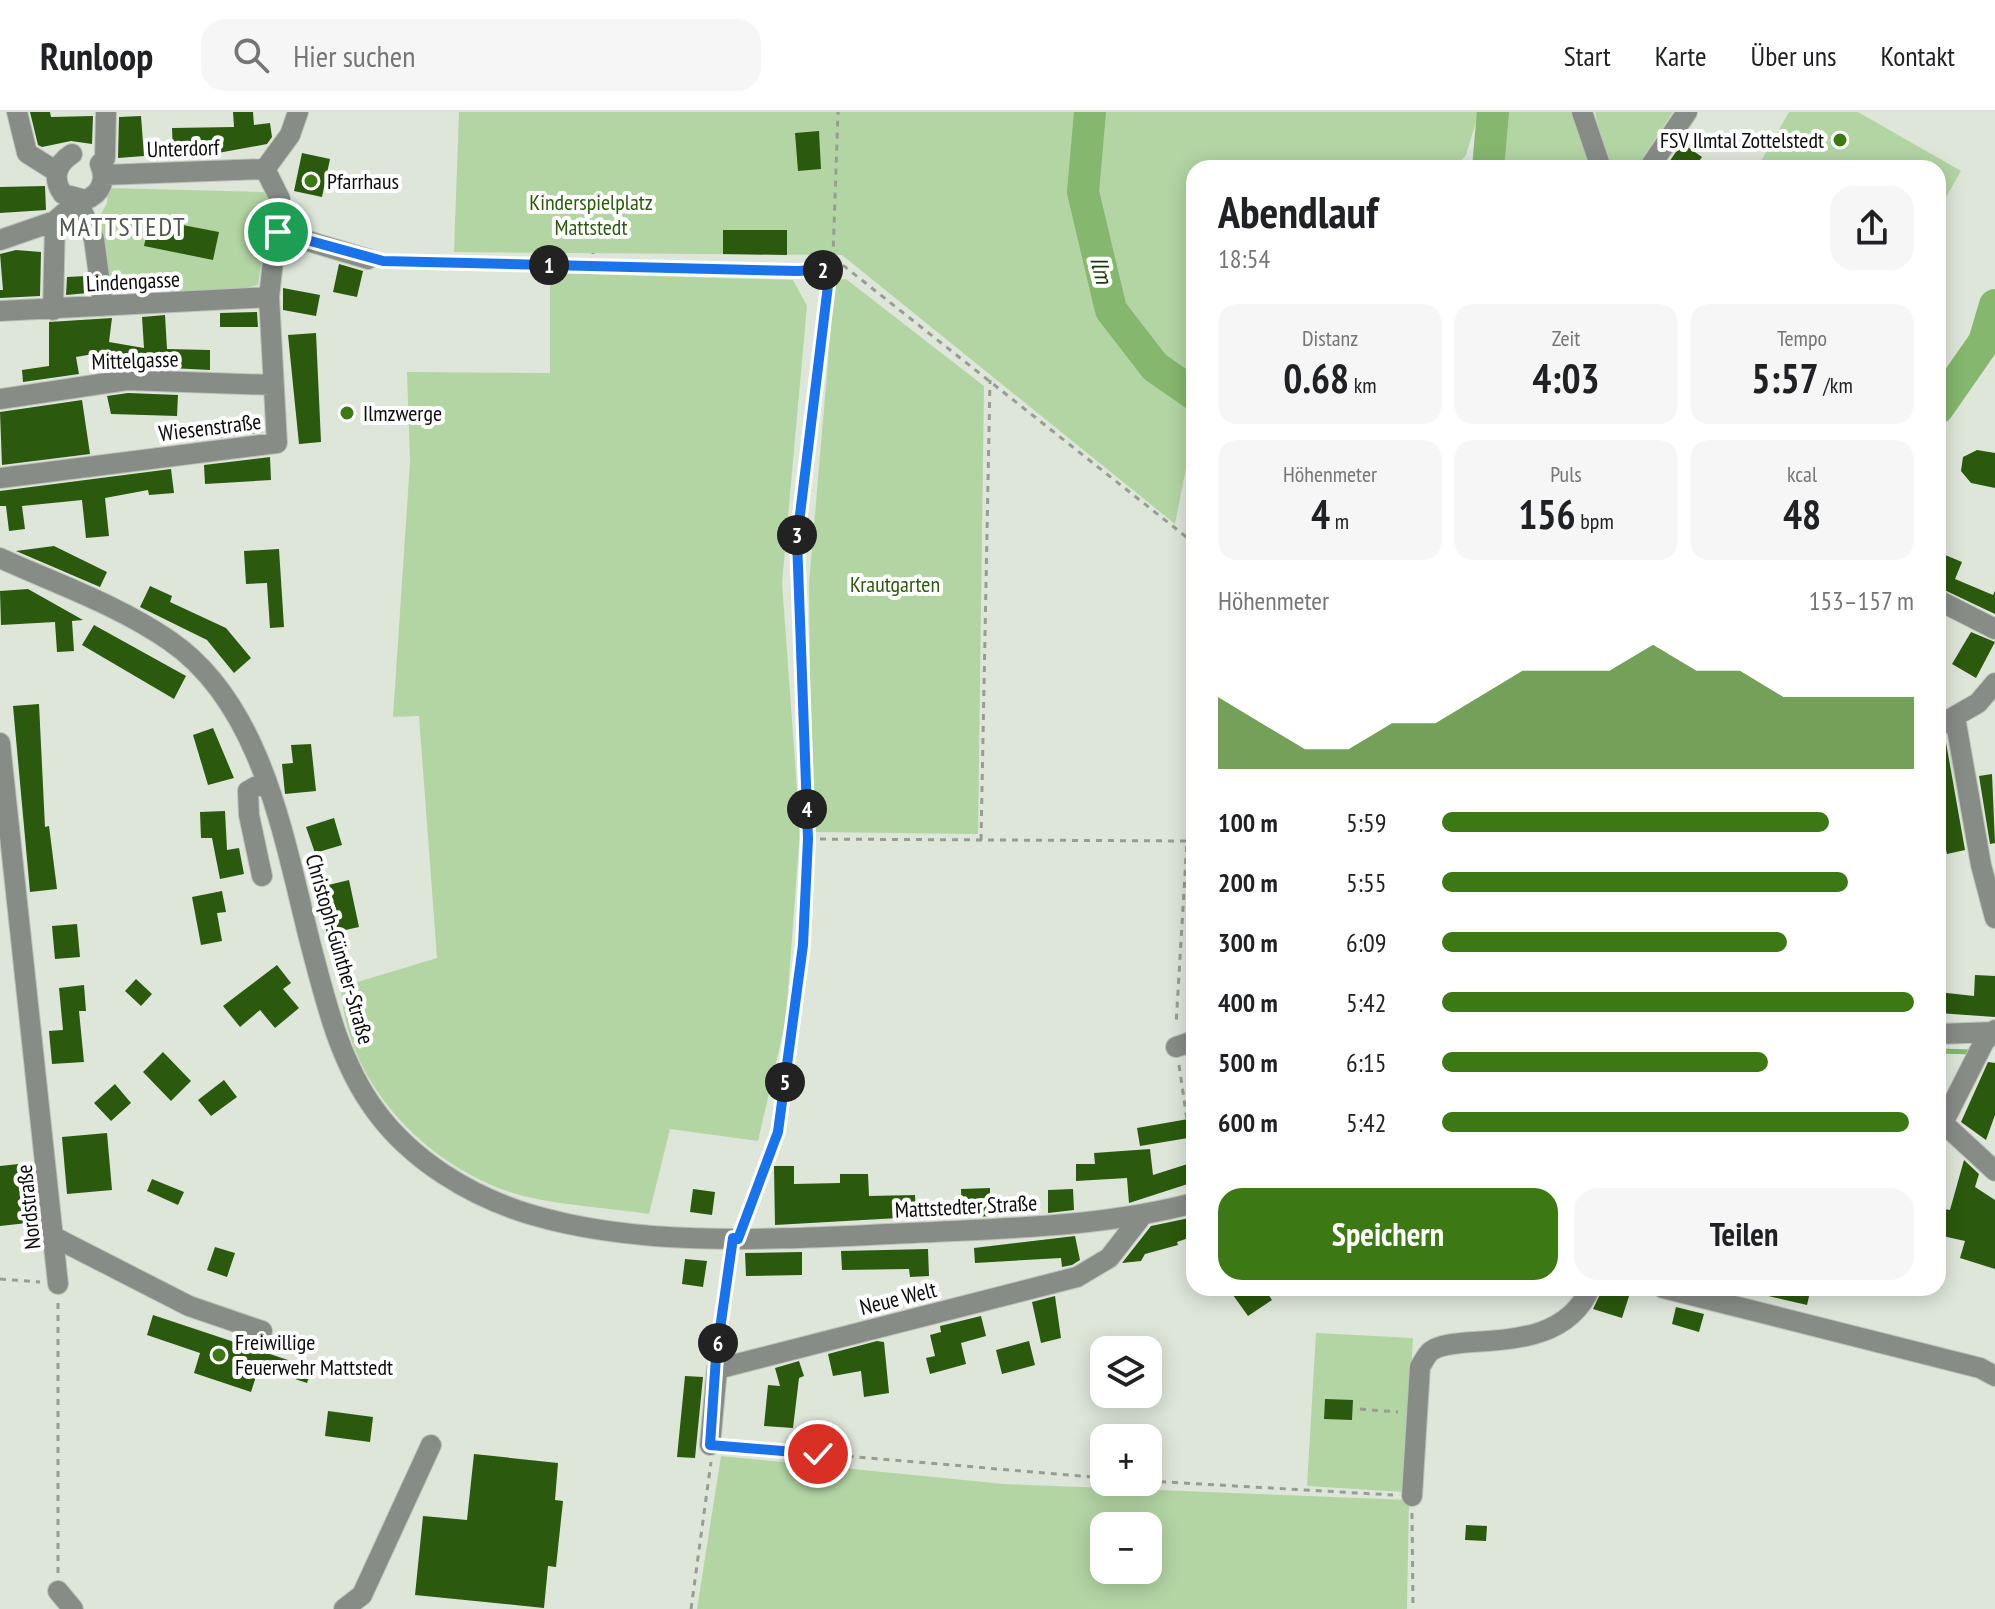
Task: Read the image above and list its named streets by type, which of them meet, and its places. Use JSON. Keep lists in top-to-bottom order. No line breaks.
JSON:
{"streets":{"street":["Unterdorf","Lindengasse","Mittelgasse","Wiesenstraße","Christoph-Günther-Straße","Mattstedter Straße","Nordstraße","Neue Welt"]},"crossings":[["Unterdorf","Wiesenstraße"],["Lindengasse","Wiesenstraße"],["Mittelgasse","Wiesenstraße"],["Christoph-Günther-Straße","Mattstedter Straße"],["Mattstedter Straße","Neue Welt"]],"districts":["MATTSTEDT"],"water":["Ilm"],"parks":["Kinderspielplatz Mattstedt","Krautgarten"],"places":["FSV Ilmtal Zottelstedt","Pfarrhaus","Ilmzwerge","Freiwillige Feuerwehr Mattstedt"],"page":{"header":"Runloop","search":"Hier suchen","nav":["Start","Karte","Über uns","Kontakt"],"heading":["Abendlauf","18:54"],"pins":["1","2","3","4","5","6"],"stats":[["Distanz","0.68 km"],["Zeit","4:03"],["Tempo","5:57 /km"],["Höhenmeter","4 m"],["Puls","156 bpm"],["kcal","48"]],"chart":["Höhenmeter","153–157 m"],"list":[{"name":"100 m","note":"5:59"},{"name":"200 m","note":"5:55"},{"name":"300 m","note":"6:09"},{"name":"400 m","note":"5:42"},{"name":"500 m","note":"6:15"},{"name":"600 m","note":"5:42"}],"buttons":["Speichern","Teilen"],"map_buttons":["+","−"]}}
